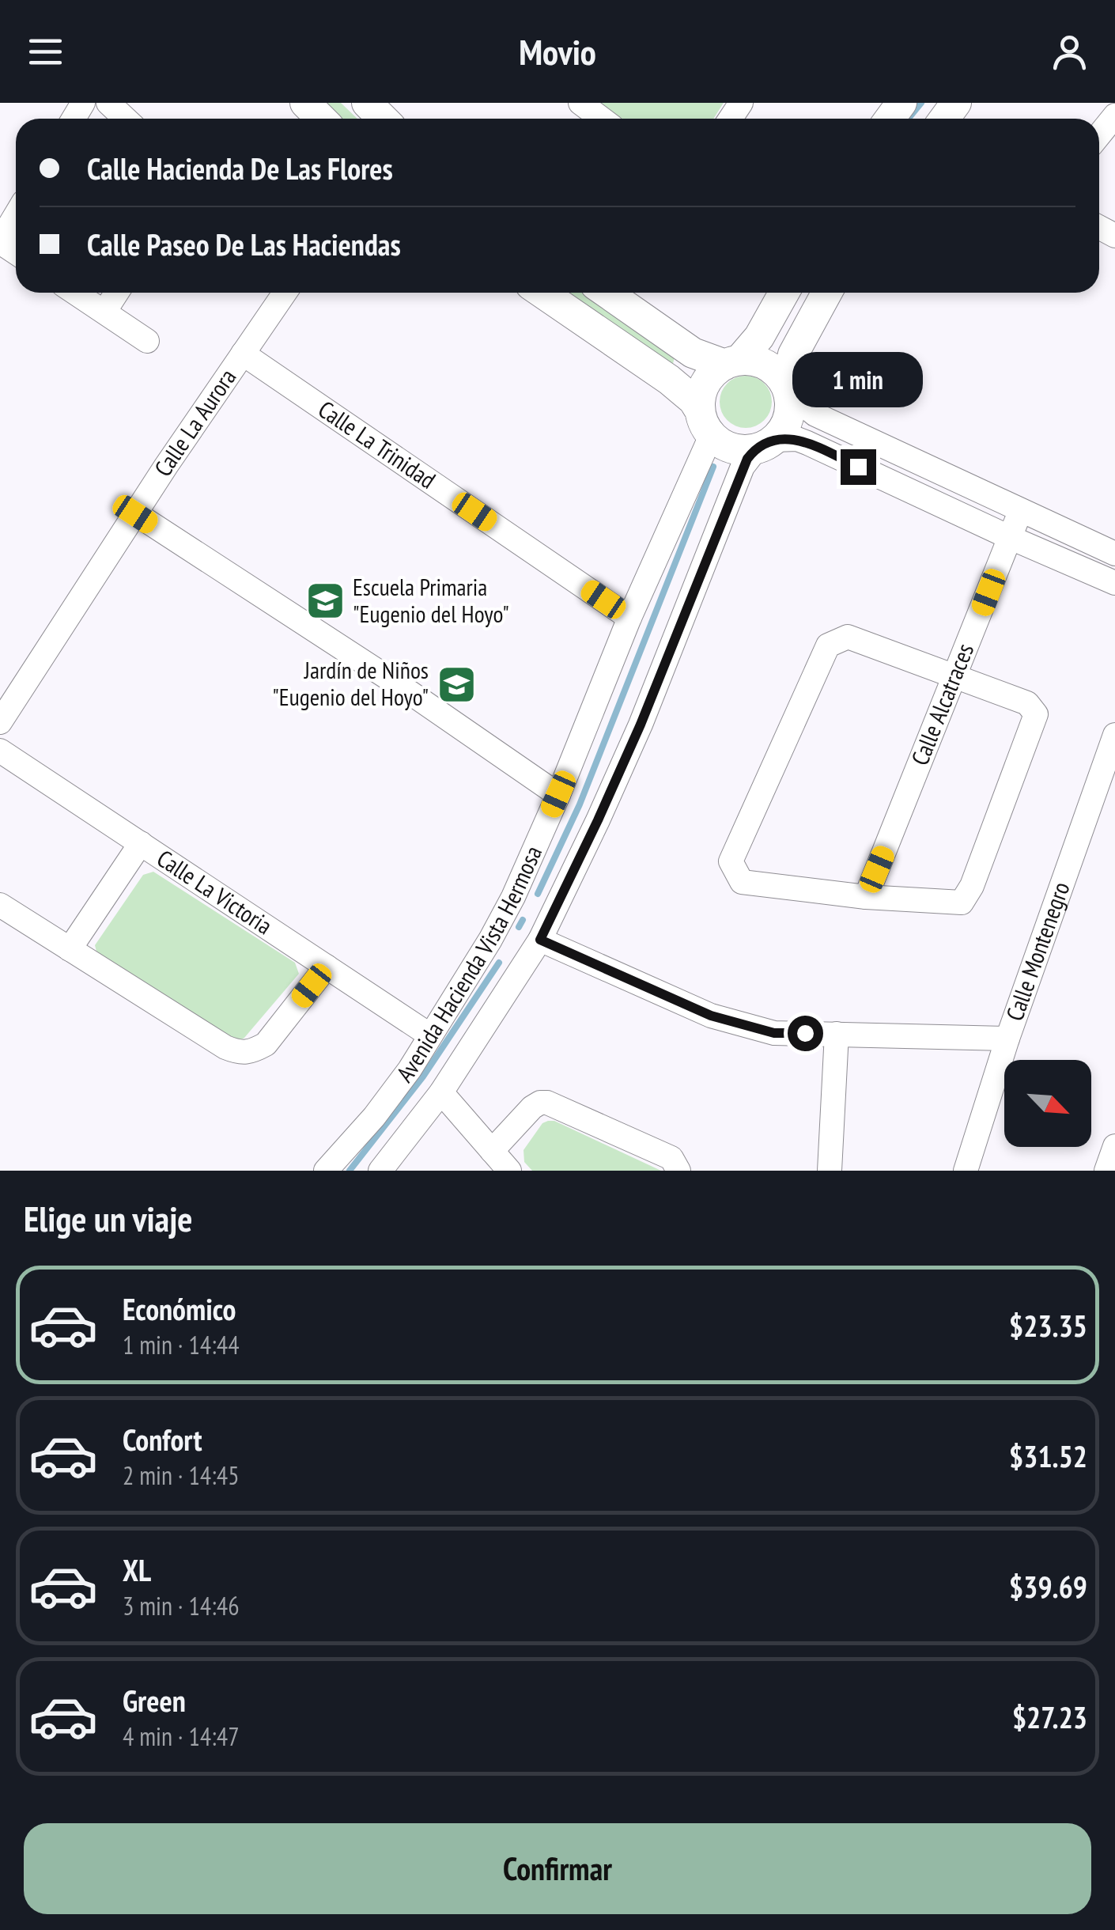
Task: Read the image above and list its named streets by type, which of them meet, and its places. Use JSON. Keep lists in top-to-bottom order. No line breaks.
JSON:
{"streets":{"street":["Calle La Aurora","Calle La Trinidad","Calle Alcatraces","Calle La Victoria","Calle Montenegro","Avenida Hacienda Vista Hermosa"]},"crossings":[["Calle La Aurora","Calle La Trinidad"],["Calle La Trinidad","Avenida Hacienda Vista Hermosa"],["Calle La Victoria","Avenida Hacienda Vista Hermosa"]],"places":{"school or university":["Escuela Primaria \"Eugenio del Hoyo\"","Jardín de Niños \"Eugenio del Hoyo\""]},"north":"bottom right","page":{"header":"Movio","banner":["Calle Hacienda De Las Flores","Calle Paseo De Las Haciendas"],"bubble":"1 min","heading":"Elige un viaje","list":[{"name":"Económico","note":"1 min · 14:44","value":"$23.35"},{"name":"Confort","note":"2 min · 14:45","value":"$31.52"},{"name":"XL","note":"3 min · 14:46","value":"$39.69"},{"name":"Green","note":"4 min · 14:47","value":"$27.23"}],"buttons":"Confirmar"}}
